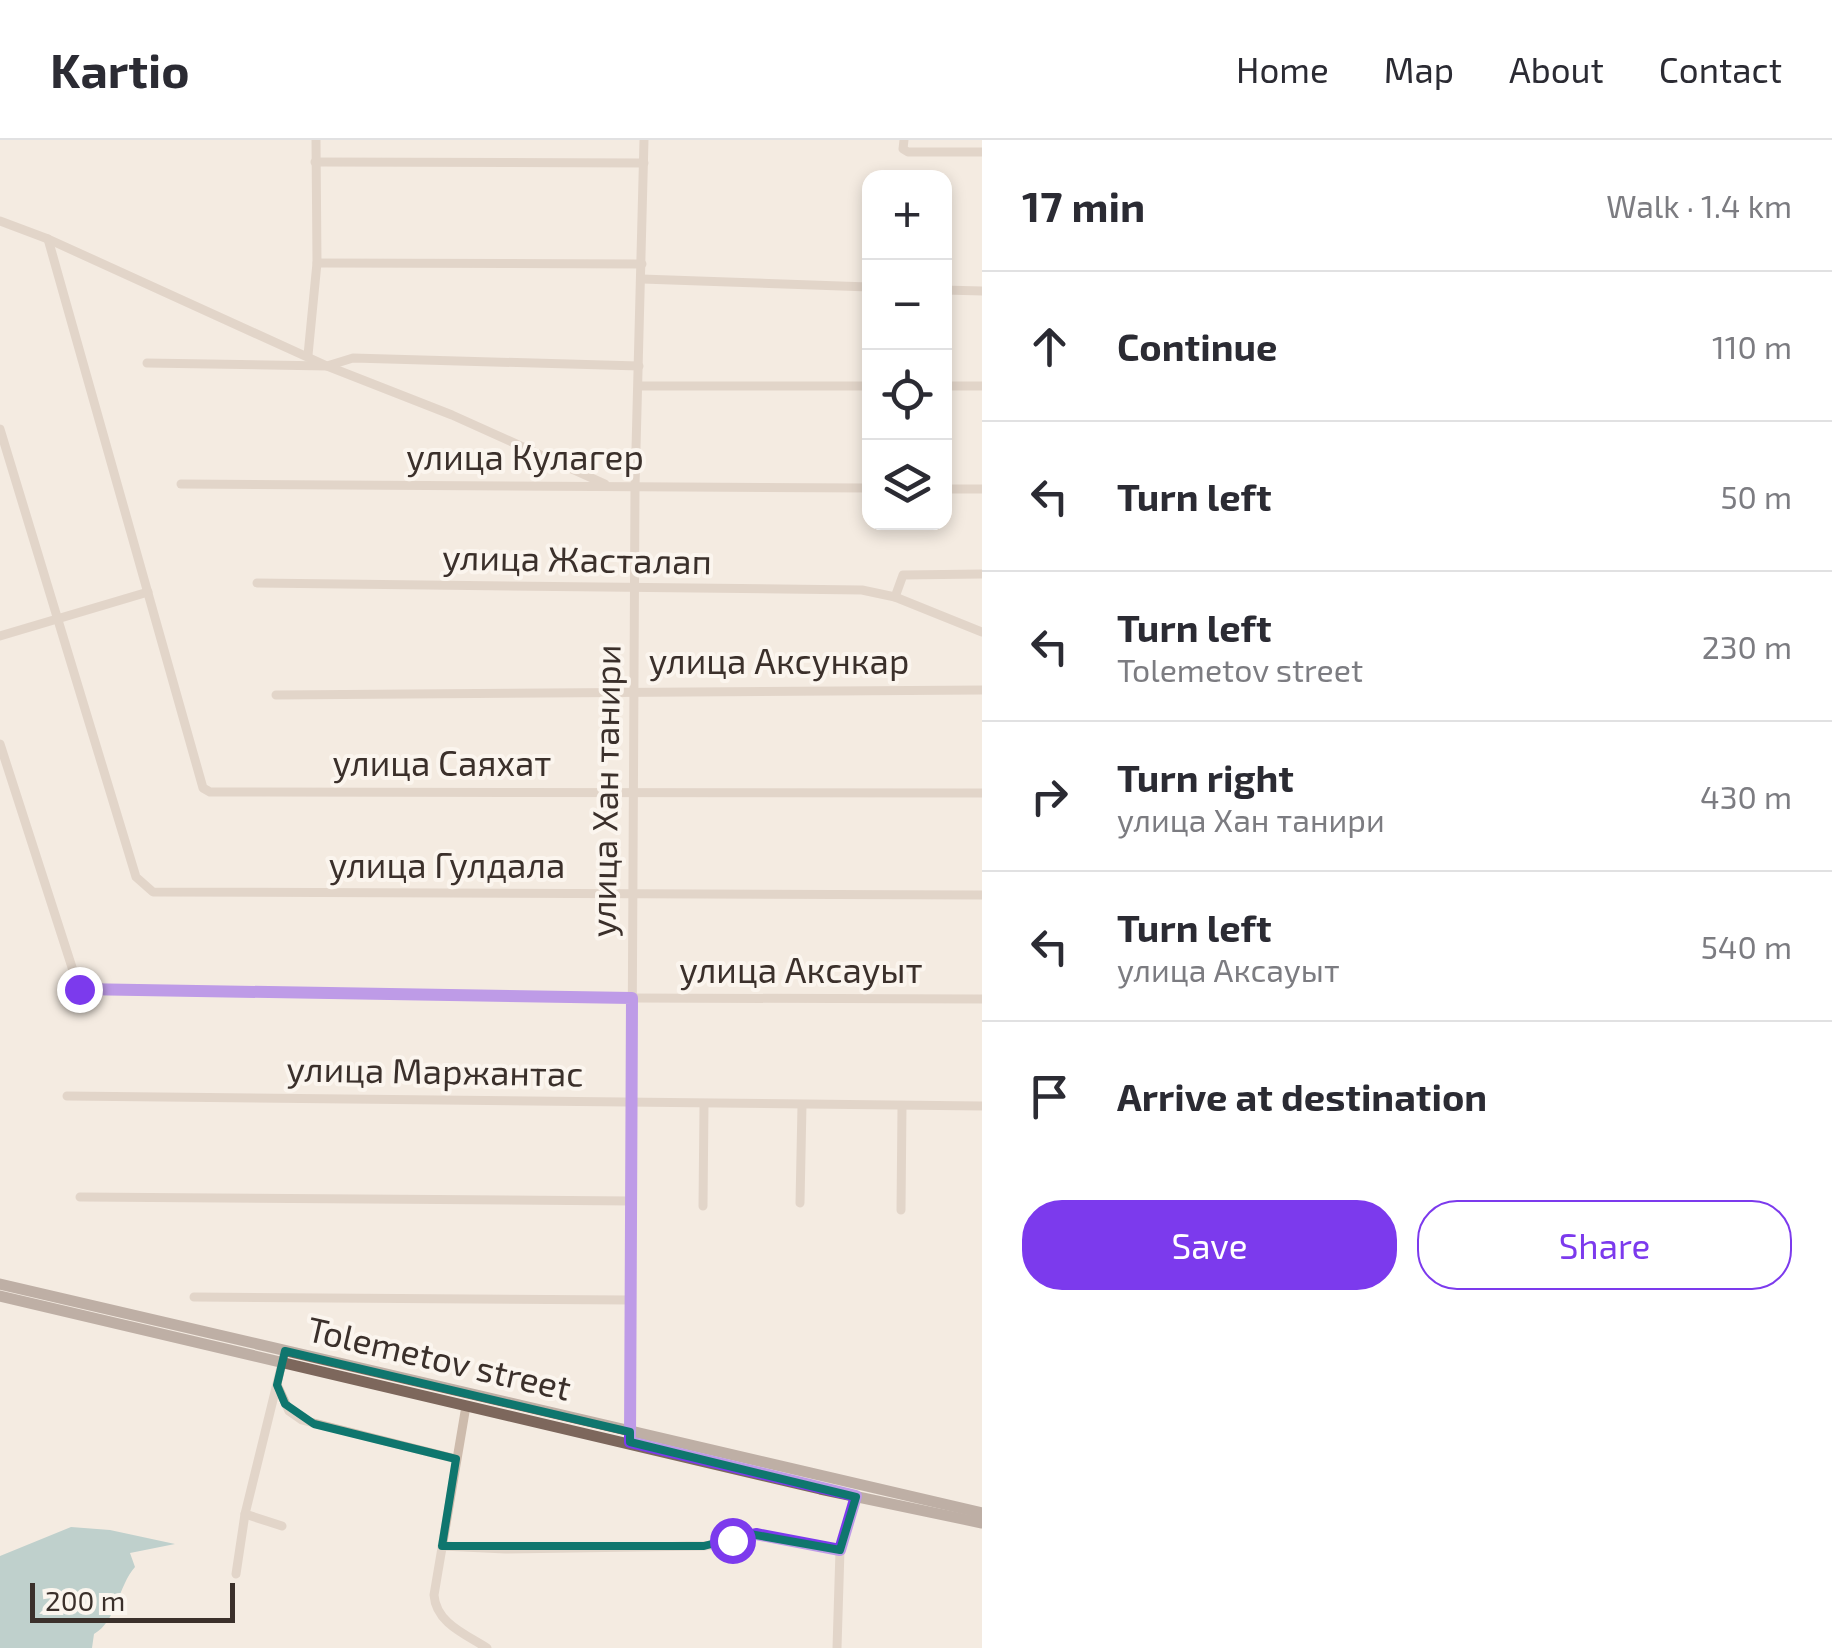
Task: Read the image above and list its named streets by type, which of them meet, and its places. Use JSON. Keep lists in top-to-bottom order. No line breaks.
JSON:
{"streets":{"main road":["Tolemetov street"],"street":["улица Кулагер","улица Жасталап","улица Аксункар","улица Саяхат","улица Хан танири","улица Гулдала","улица Аксауыт","улица Маржантас"]},"crossings":[["улица Кулагер","улица Хан танири"],["улица Жасталап","улица Хан танири"],["улица Аксункар","улица Хан танири"],["улица Саяхат","улица Хан танири"],["улица Хан танири","улица Гулдала"],["улица Хан танири","улица Аксауыт"],["улица Хан танири","улица Маржантас"],["улица Хан танири","Tolemetov street"]],"scale_bar":"200 m","page":{"header":"Kartio","nav":["Home","Map","About","Contact"],"heading":["17 min","Walk · 1.4 km"],"map_buttons":["+","−"],"list":[["Continue","110 m"],["Turn left","50 m"],["Turn left","Tolemetov street","230 m"],["Turn right","улица Хан танири","430 m"],["Turn left","улица Аксауыт","540 m"],"Arrive at destination"],"buttons":["Save","Share"],"scale":"200 m"}}
